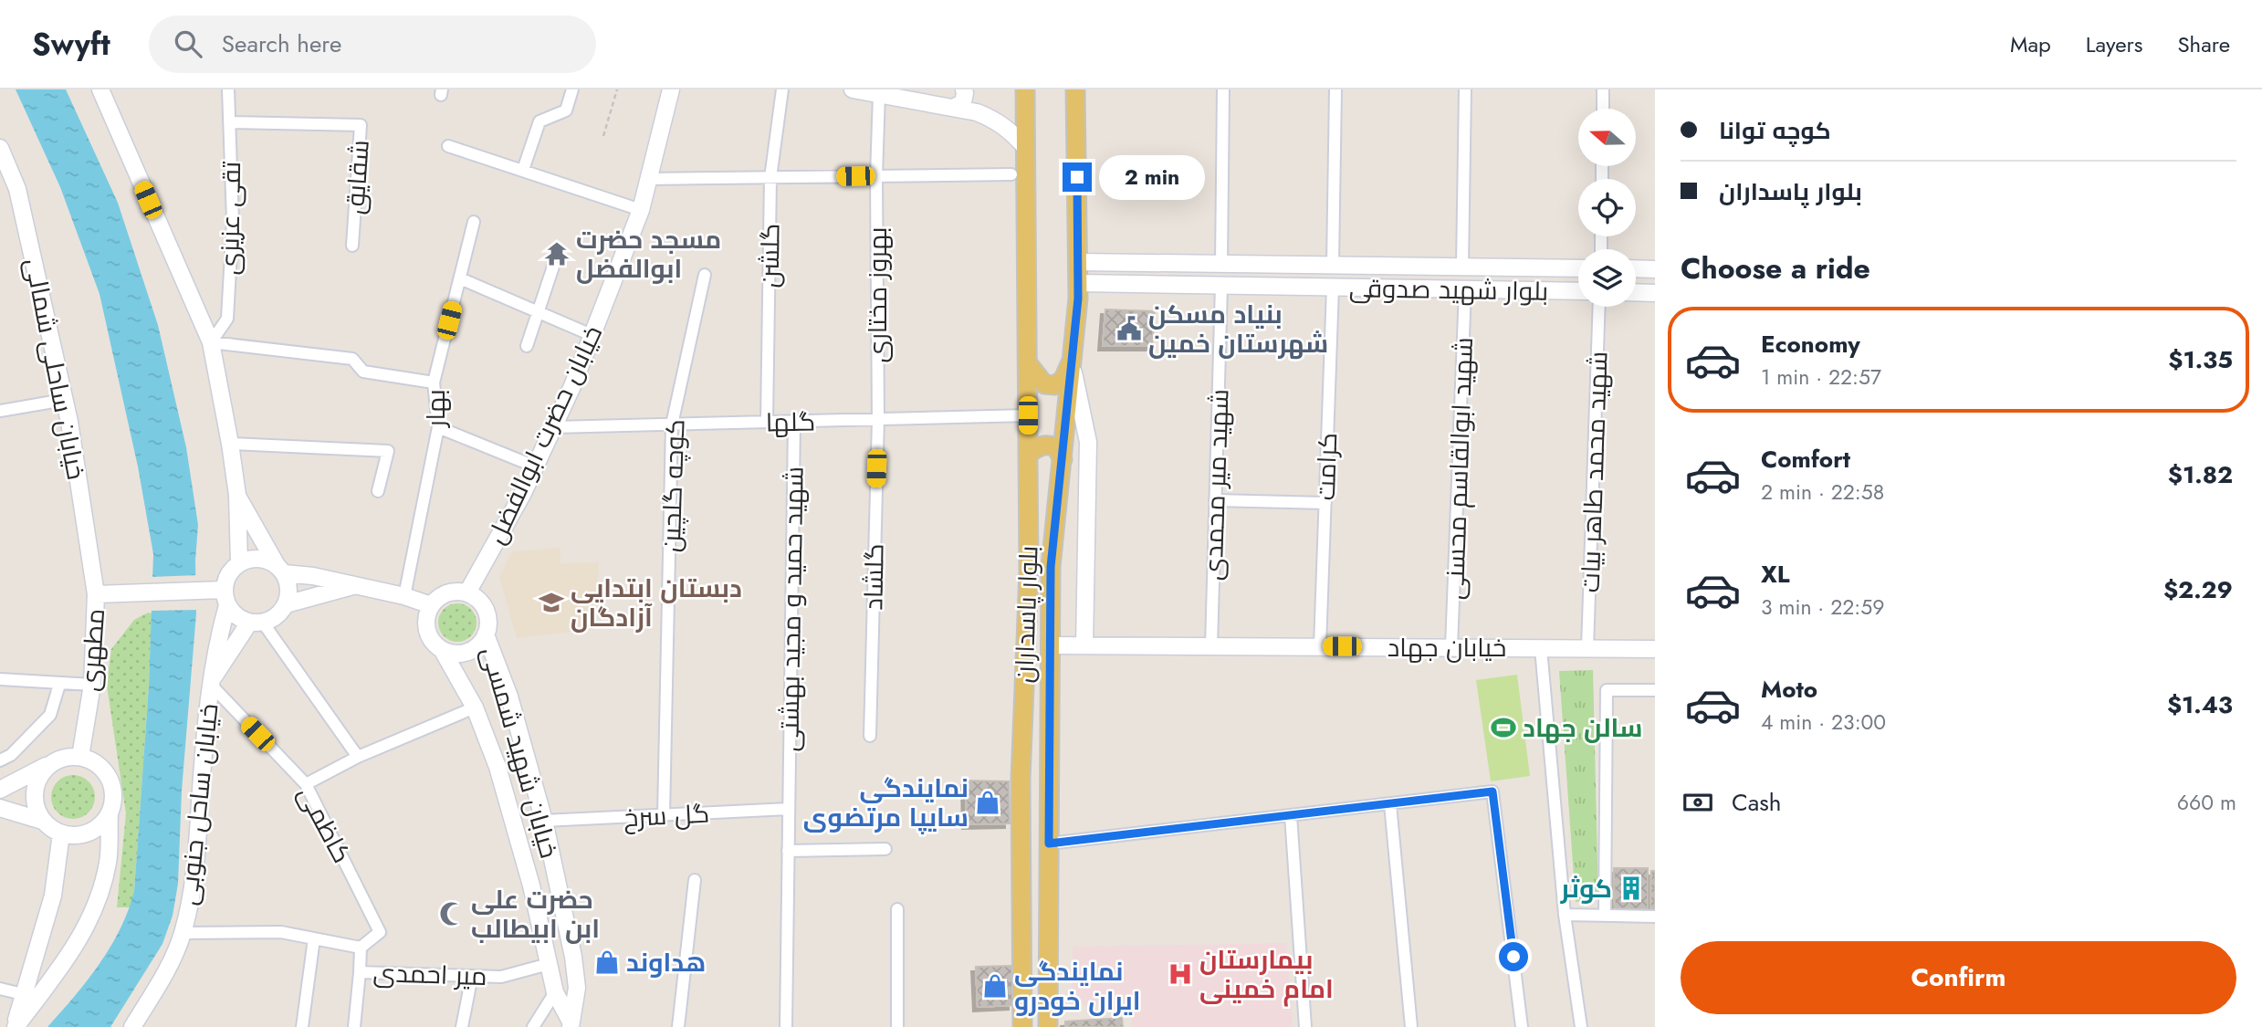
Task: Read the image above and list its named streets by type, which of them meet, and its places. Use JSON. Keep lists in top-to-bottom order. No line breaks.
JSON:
{"streets":{"main road":["بلوار شهید صدوقی","خیابان ساحلی شمالی","خیابان حضرت ابوالفضل","بلوار پاسداران","خیابان جهاد","مطهری","خیابان شهید شمسی","خیابان ساحل جنوبی"],"street":["شقایق","تقی عزیزی","گلشن","بهروز مختاری","بهار","گلها","کرامت","شهید ابوالقاسم محسنی","شهید محمد طاهر بیات","شهید میر محمدی","کوچه گلچین","گلشاد","شهید حمید و مجید بهشتی","گل سرخ","کاظمی","میر احمدی"]},"crossings":[["شقایق","تقی عزیزی"],["گلشن","گلها"],["بلوار شهید صدوقی","کرامت"],["بلوار شهید صدوقی","شهید ابوالقاسم محسنی"],["بلوار شهید صدوقی","شهید میر محمدی"],["بلوار شهید صدوقی","بلوار پاسداران"],["بهروز مختاری","گلها"],["بهروز مختاری","گلشاد"],["خیابان ساحلی شمالی","مطهری"],["گلها","خیابان حضرت ابوالفضل"],["گلها","کوچه گلچین"],["گلها","گلشاد"],["گلها","شهید حمید و مجید بهشتی"],["گلها","بلوار پاسداران"],["خیابان حضرت ابوالفضل","خیابان شهید شمسی"],["کرامت","خیابان جهاد"],["شهید ابوالقاسم محسنی","خیابان جهاد"],["شهید محمد طاهر بیات","خیابان جهاد"],["شهید میر محمدی","خیابان جهاد"],["کوچه گلچین","گل سرخ"],["شهید حمید و مجید بهشتی","گل سرخ"],["بلوار پاسداران","خیابان جهاد"],["مطهری","خیابان ساحل جنوبی"],["خیابان شهید شمسی","گل سرخ"],["خیابان شهید شمسی","میر احمدی"],["خیابان ساحل جنوبی","کاظمی"],["خیابان ساحل جنوبی","میر احمدی"],["کاظمی","میر احمدی"]],"places":{"temple":["مسجد حضرت ابوالفضل"],"public building":["بنیاد مسکن شهرستان خمین"],"school or university":["دبستان ابتدایی آزادگان"],"sports":["سالن جهاد"],"shop":["نمایندگی سایپا مرتضوی","هداوند","نمایندگی ایران خودرو"],"building":["کوثر"],"mosque":["حضرت علی ابن ابیطالب"],"hospital":["بیمارستان امام خمینی"]},"north":"left","page":{"header":"Swyft","search":"Search here","nav":["Map","Layers","Share"],"banner":["کوچه توانا","بلوار پاسداران"],"bubble":"2 min","heading":"Choose a ride","list":[{"name":"Economy","note":"1 min · 22:57","value":"$1.35"},{"name":"Comfort","note":"2 min · 22:58","value":"$1.82"},{"name":"XL","note":"3 min · 22:59","value":"$2.29"},{"name":"Moto","note":"4 min · 23:00","value":"$1.43"}],"pay":["Cash","660 m"],"buttons":"Confirm"}}
